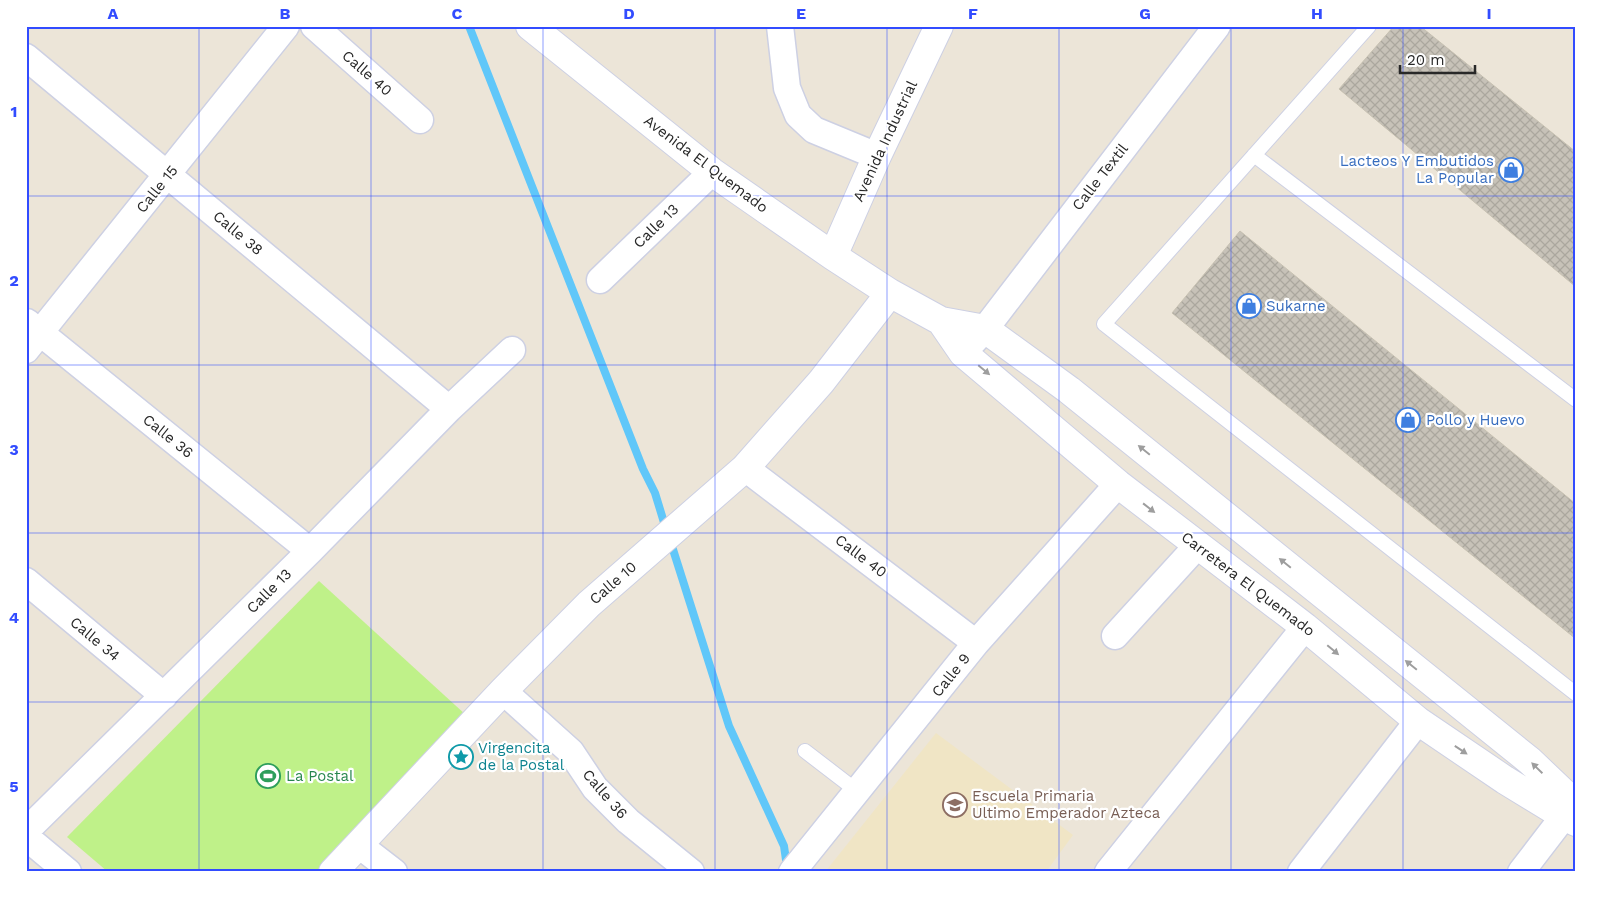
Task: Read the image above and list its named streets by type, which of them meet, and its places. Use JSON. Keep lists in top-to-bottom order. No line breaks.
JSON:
{"streets":{"main road":["Avenida Industrial","Avenida El Quemado","Calle 10","Carretera El Quemado"],"street":["Calle 40","Calle Textil","Calle 15","Calle 13","Calle 38","Calle 36","Calle 34","Calle 9"]},"crossings":[["Calle 40","Calle 10"],["Calle 40","Calle 9"],["Avenida Industrial","Avenida El Quemado"],["Avenida El Quemado","Calle 13"],["Avenida El Quemado","Calle 10"],["Avenida El Quemado","Carretera El Quemado"],["Calle Textil","Carretera El Quemado"],["Calle 15","Calle 38"],["Calle 15","Calle 36"],["Calle 13","Calle 38"],["Calle 13","Calle 36"],["Calle 13","Calle 34"],["Calle 36","Calle 10"],["Calle 10","Carretera El Quemado"],["Carretera El Quemado","Calle 9"]],"places":{"shop":["Lacteos Y Embutidos La Popular","Sukarne","Pollo y Huevo"],"place":["Virgencita de la Postal"],"sports":["La Postal"],"school or university":["Escuela Primaria Ultimo Emperador Azteca"]},"scale_bar":"20 m","grid":{"columns":["A","B","C","D","E","F","G","H","I"],"rows":["1","2","3","4","5"]}}
